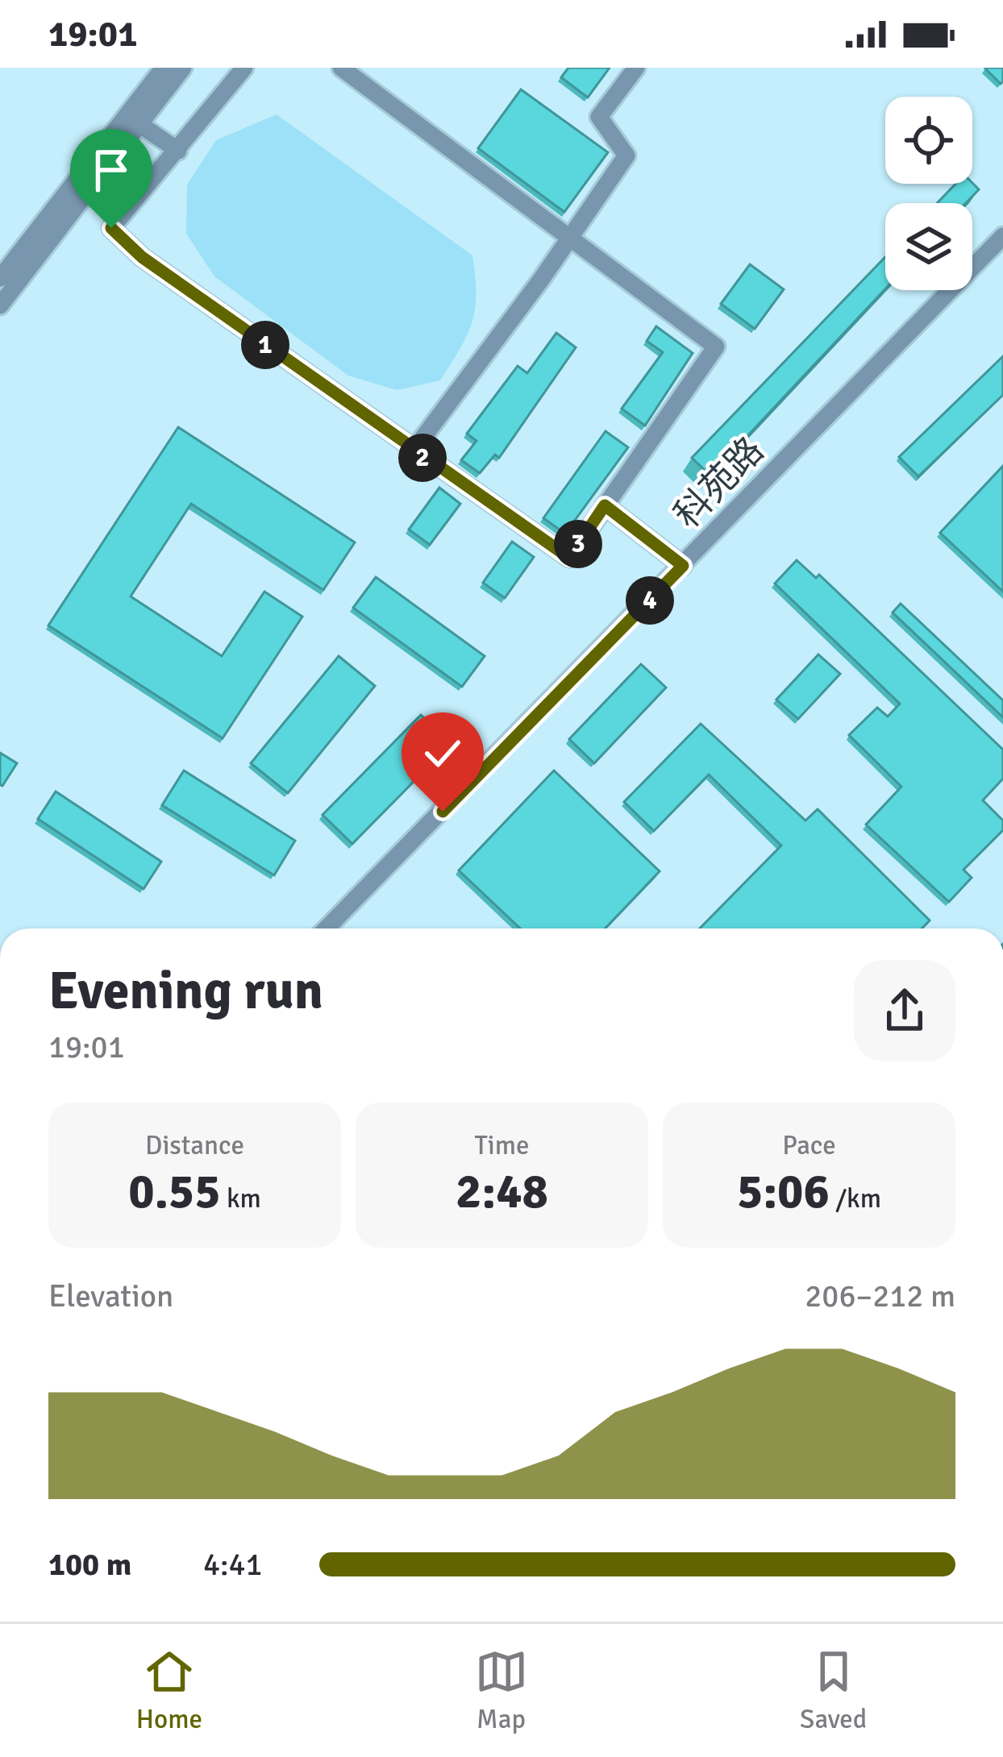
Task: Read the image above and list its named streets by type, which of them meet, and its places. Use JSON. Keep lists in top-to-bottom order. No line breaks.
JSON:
{"streets":{"street":["科苑路"]},"page":{"status":"19:01","pins":["1","2","3","4"],"heading":["Evening run","19:01"],"stats":[["Distance","0.55 km"],["Time","2:48"],["Pace","5:06 /km"]],"chart":["Elevation","206–212 m"],"list":[{"name":"100 m","note":"4:41"}],"tabs":["Home","Map","Saved"]}}
